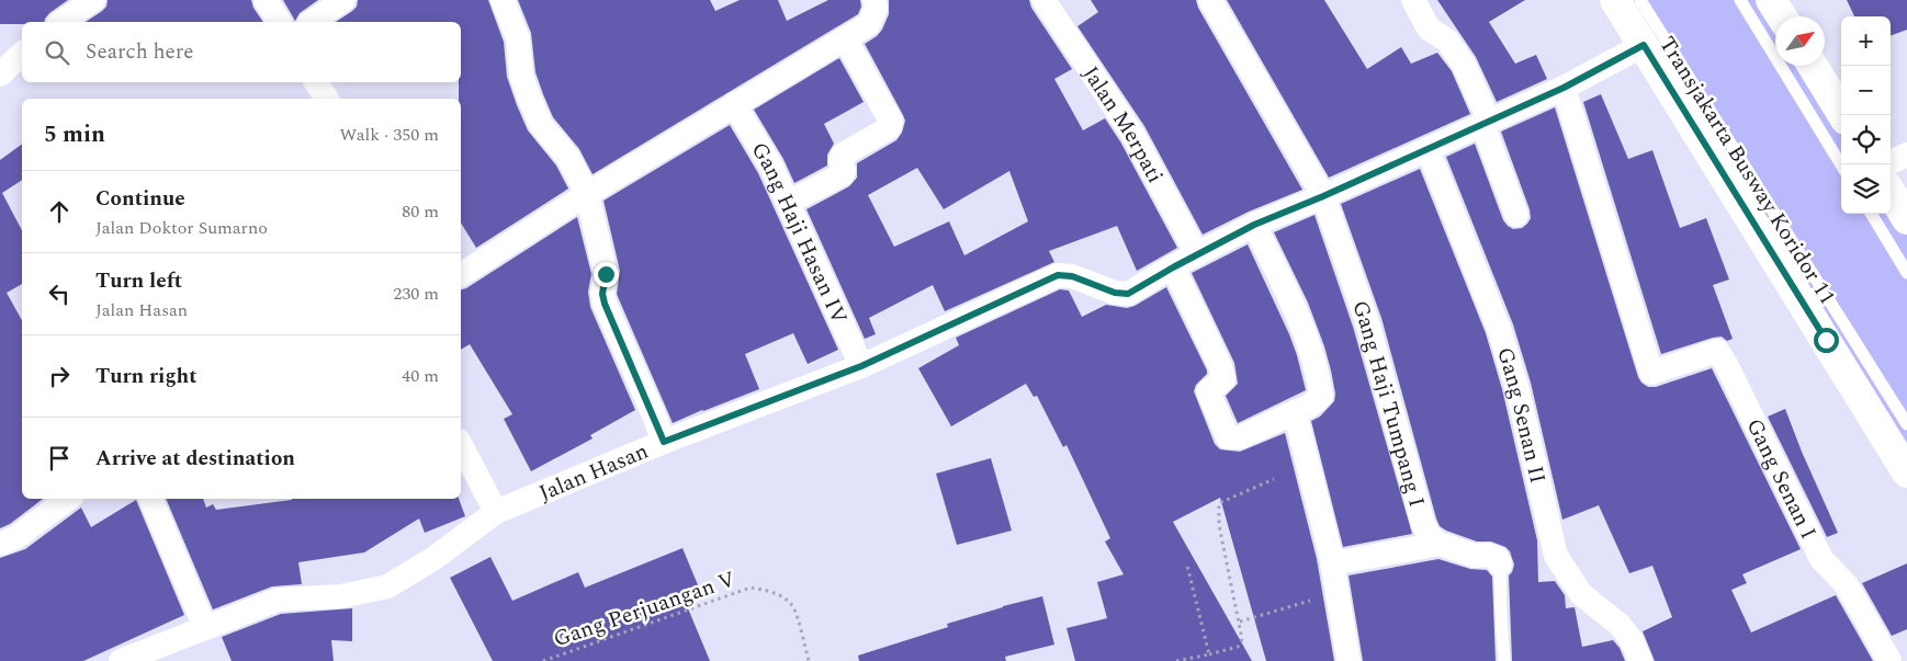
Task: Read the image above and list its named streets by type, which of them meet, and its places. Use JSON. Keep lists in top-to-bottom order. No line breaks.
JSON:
{"streets":{"street":["Jalan Merpati","Gang Haji Hasan IV","Gang Haji Tumpang I","Gang Senan II","Jalan Hasan","Gang Senan I"],"lane":["Transjakarta Busway Koridor 11"],"path":["Gang Perjuangan V"]},"crossings":[["Jalan Merpati","Jalan Hasan"],["Gang Haji Hasan IV","Jalan Hasan"],["Gang Haji Tumpang I","Jalan Hasan"],["Gang Senan II","Jalan Hasan"],["Jalan Hasan","Gang Senan I"]],"north":"top right","page":{"map_buttons":["+","−"],"search":"Search here","heading":["5 min","Walk · 350 m"],"list":[["Continue","Jalan Doktor Sumarno","80 m"],["Turn left","Jalan Hasan","230 m"],["Turn right","40 m"],"Arrive at destination"]}}
